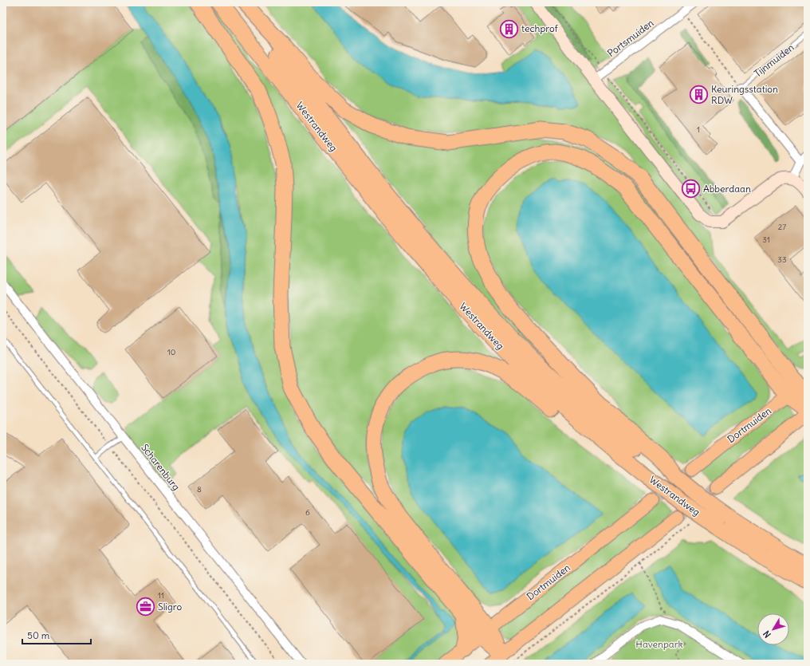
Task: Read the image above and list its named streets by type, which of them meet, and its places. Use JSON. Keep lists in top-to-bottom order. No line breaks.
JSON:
{"streets":{"highway":["Westrandweg"],"main road":["Dortmuiden"],"street":["Portsmuiden","Scharenburg"],"lane":["Tijnmuiden"]},"parks":["Havenpark"],"places":{"building":["techprof","Keuringsstation RDW"],"bus stop":["Abberdaan"],"office":["Sligro"]},"house_numbers":["1","27","31","33","10","8","6","11"],"scale_bar":"50 m","north":"bottom left"}
